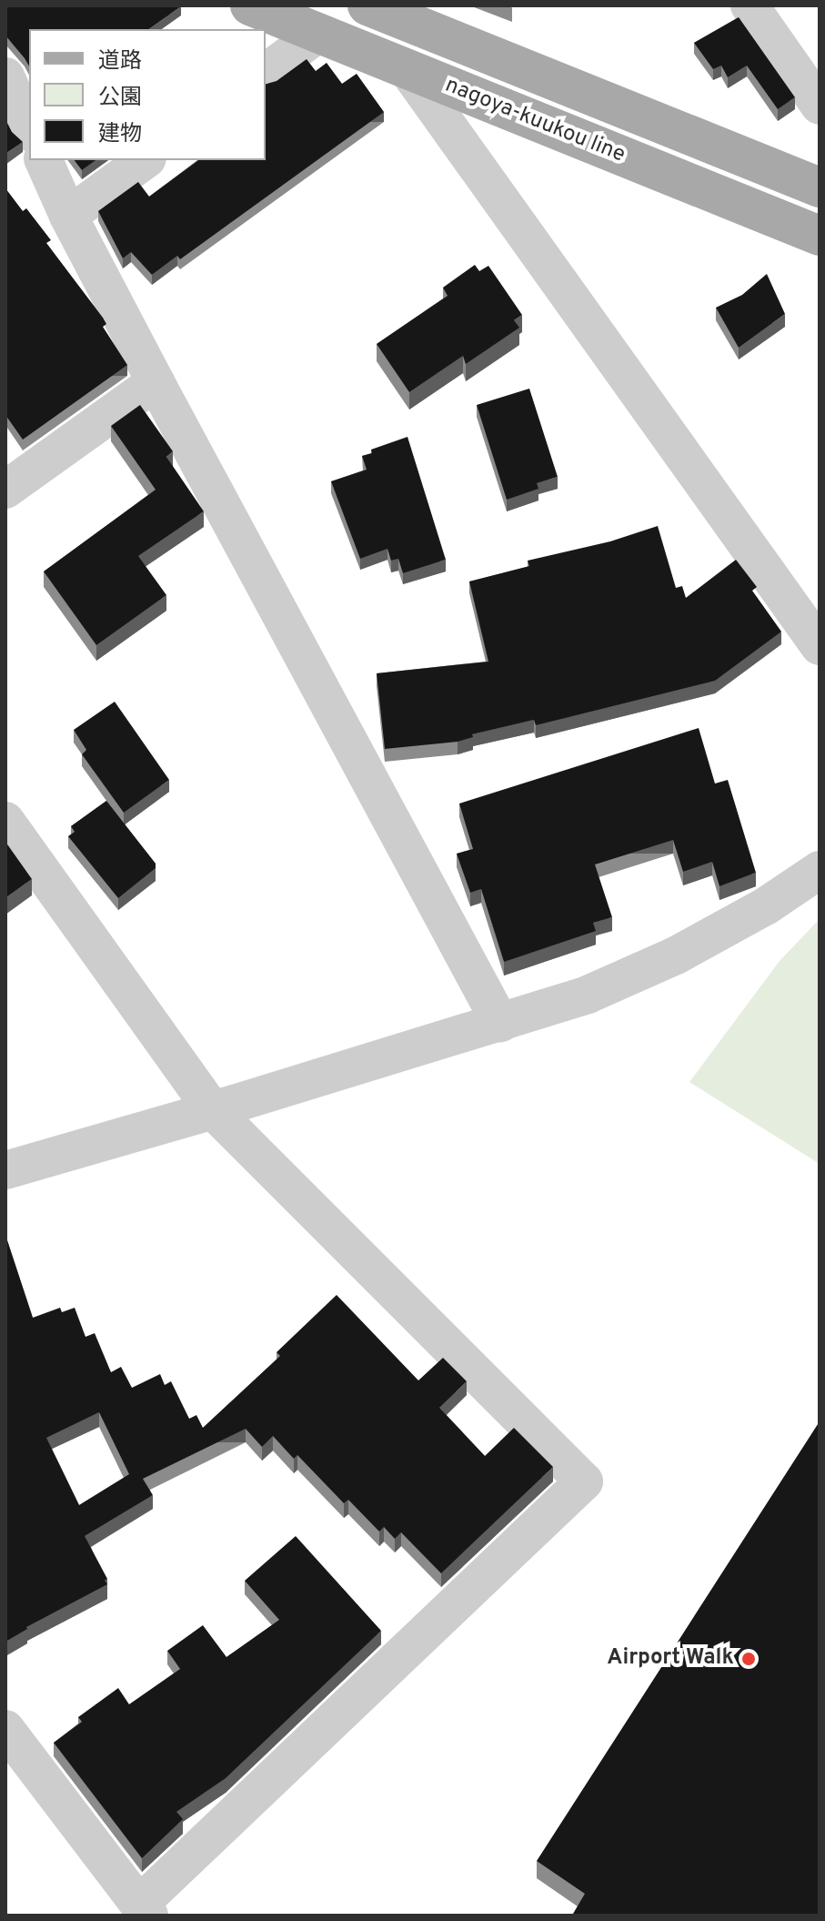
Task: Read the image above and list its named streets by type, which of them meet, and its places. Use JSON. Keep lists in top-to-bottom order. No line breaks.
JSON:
{"streets":{"main road":["nagoya-kuukou line"]},"places":["Airport Walk"],"legend":["道路","公園","建物"]}
